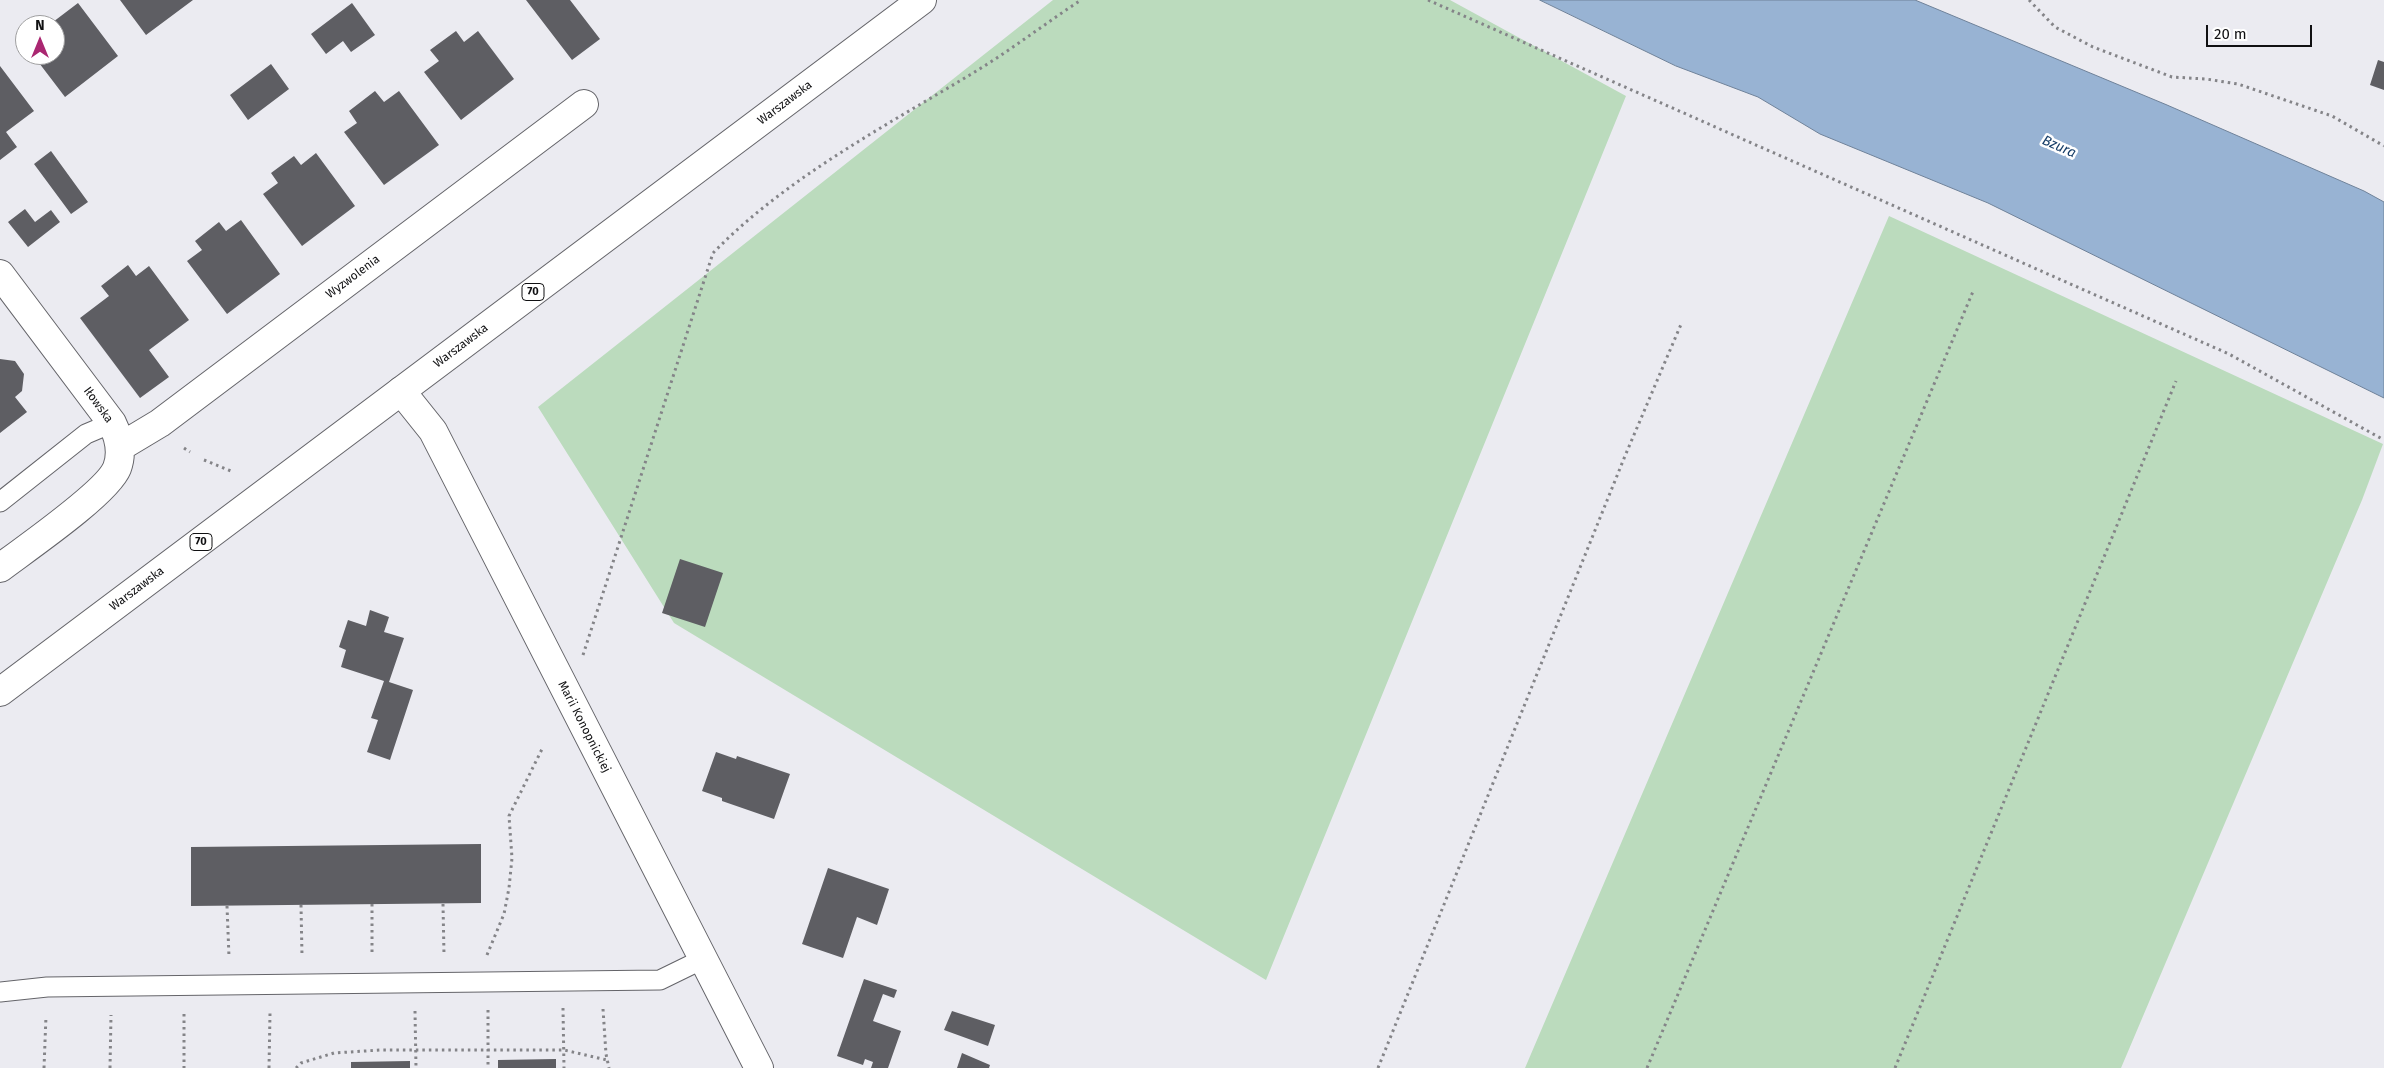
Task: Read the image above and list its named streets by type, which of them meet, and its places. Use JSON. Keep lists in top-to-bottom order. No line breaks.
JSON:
{"streets":{"street":["Warszawska","Wyzwolenia","70","Iłowska","Marii Konopnickiej"]},"crossings":[["Warszawska","Marii Konopnickiej"],["Wyzwolenia","Iłowska"]],"water":["Bzura"],"scale_bar":"20 m","north":"top"}
